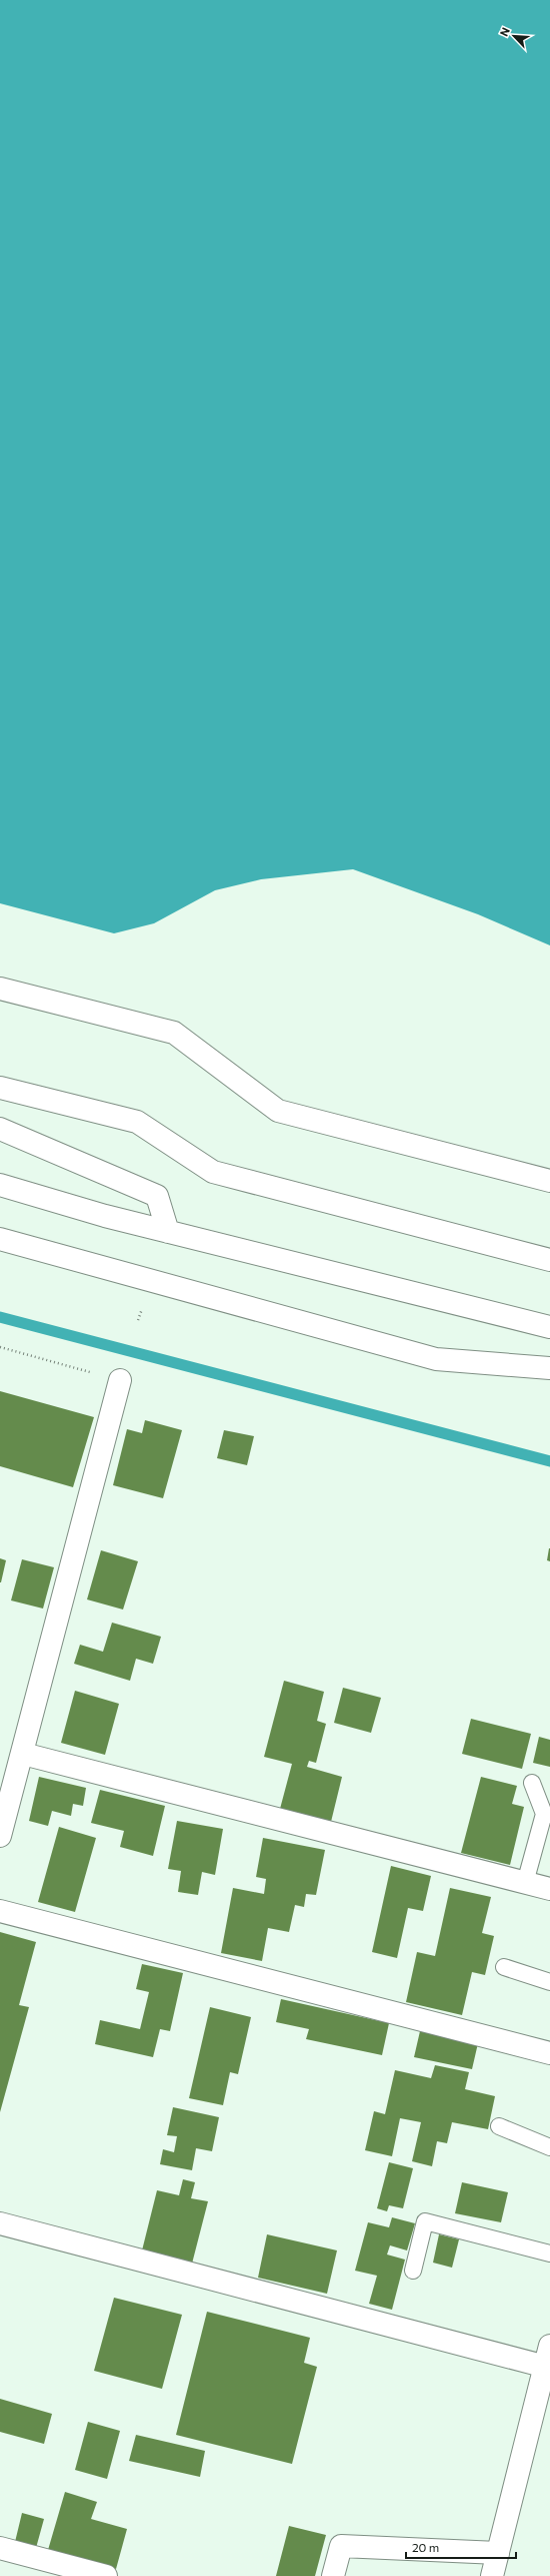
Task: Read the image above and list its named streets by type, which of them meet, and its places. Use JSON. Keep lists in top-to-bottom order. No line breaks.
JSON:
{"scale_bar":"20 m","north":"top left"}
